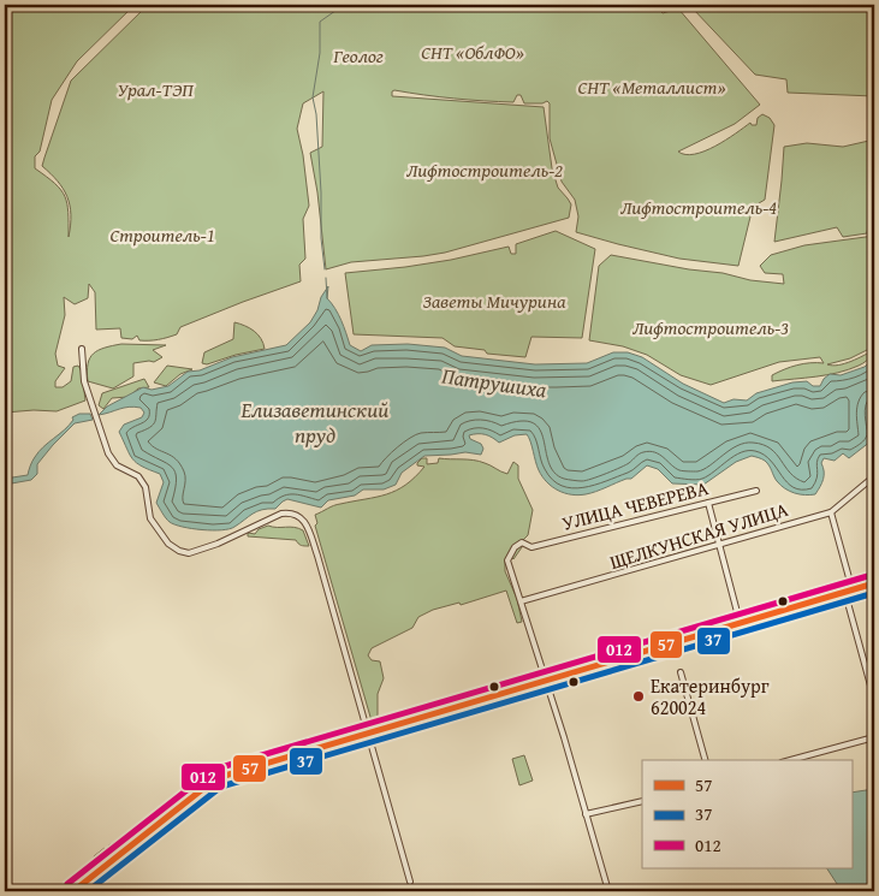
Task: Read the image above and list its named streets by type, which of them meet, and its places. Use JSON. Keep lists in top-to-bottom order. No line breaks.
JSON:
{"streets":{"street":["УЛИЦА ЧЕВЕРЕВА","ЩЕЛКУНСКАЯ УЛИЦА"]},"crossings":[["УЛИЦА ЧЕВЕРЕВА","ЩЕЛКУНСКАЯ УЛИЦА"]],"water":["Патрушиха","Елизаветинский пруд"],"parks":["СНТ «ОблФО»","Геолог","СНТ «Металлист»","Урал-ТЭП","Лифтостроитель-2","Лифтостроитель-4","Строитель-1","Заветы Мичурина","Лифтостроитель-3"],"places":["Екатеринбург 620024"],"lines":["transit line 012","transit line 57","transit line 37"],"legend":["57","37","012"]}
